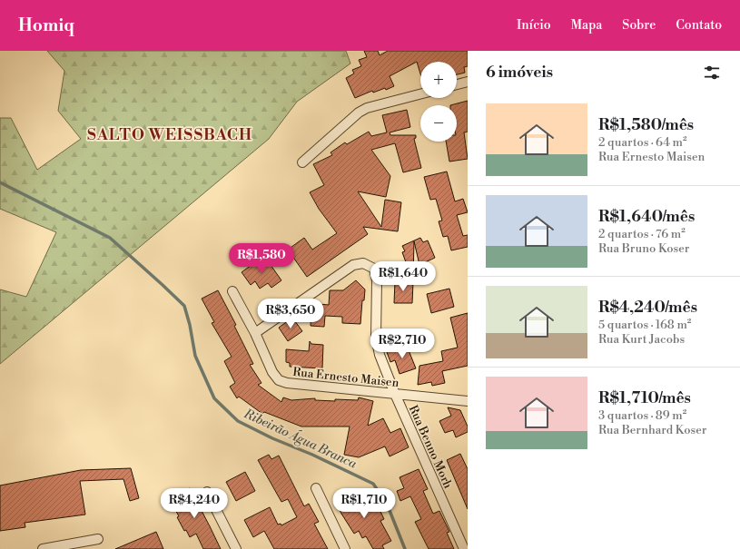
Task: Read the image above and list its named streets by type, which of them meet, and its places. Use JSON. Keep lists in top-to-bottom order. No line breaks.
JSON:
{"streets":{"street":["Rua Ernesto Maisen","Rua Benno Morh"]},"crossings":[["Rua Ernesto Maisen","Rua Benno Morh"]],"districts":["SALTO WEISSBACH"],"water":["Ribeirão Água Branca"],"page":{"header":"Homiq","nav":["Início","Mapa","Sobre","Contato"],"heading":"6 imóveis","map_buttons":["+","−"],"list":[{"name":"R$1,580/mês","note":"2 quartos · 64 m² · Rua Ernesto Maisen"},{"name":"R$1,640/mês","note":"2 quartos · 76 m² · Rua Bruno Koser"},{"name":"R$4,240/mês","note":"5 quartos · 168 m² · Rua Kurt Jacobs"},{"name":"R$1,710/mês","note":"3 quartos · 89 m² · Rua Bernhard Koser"}],"price":["R$1,580","R$1,640","R$3,650","R$2,710","R$4,240","R$1,710"]}}
